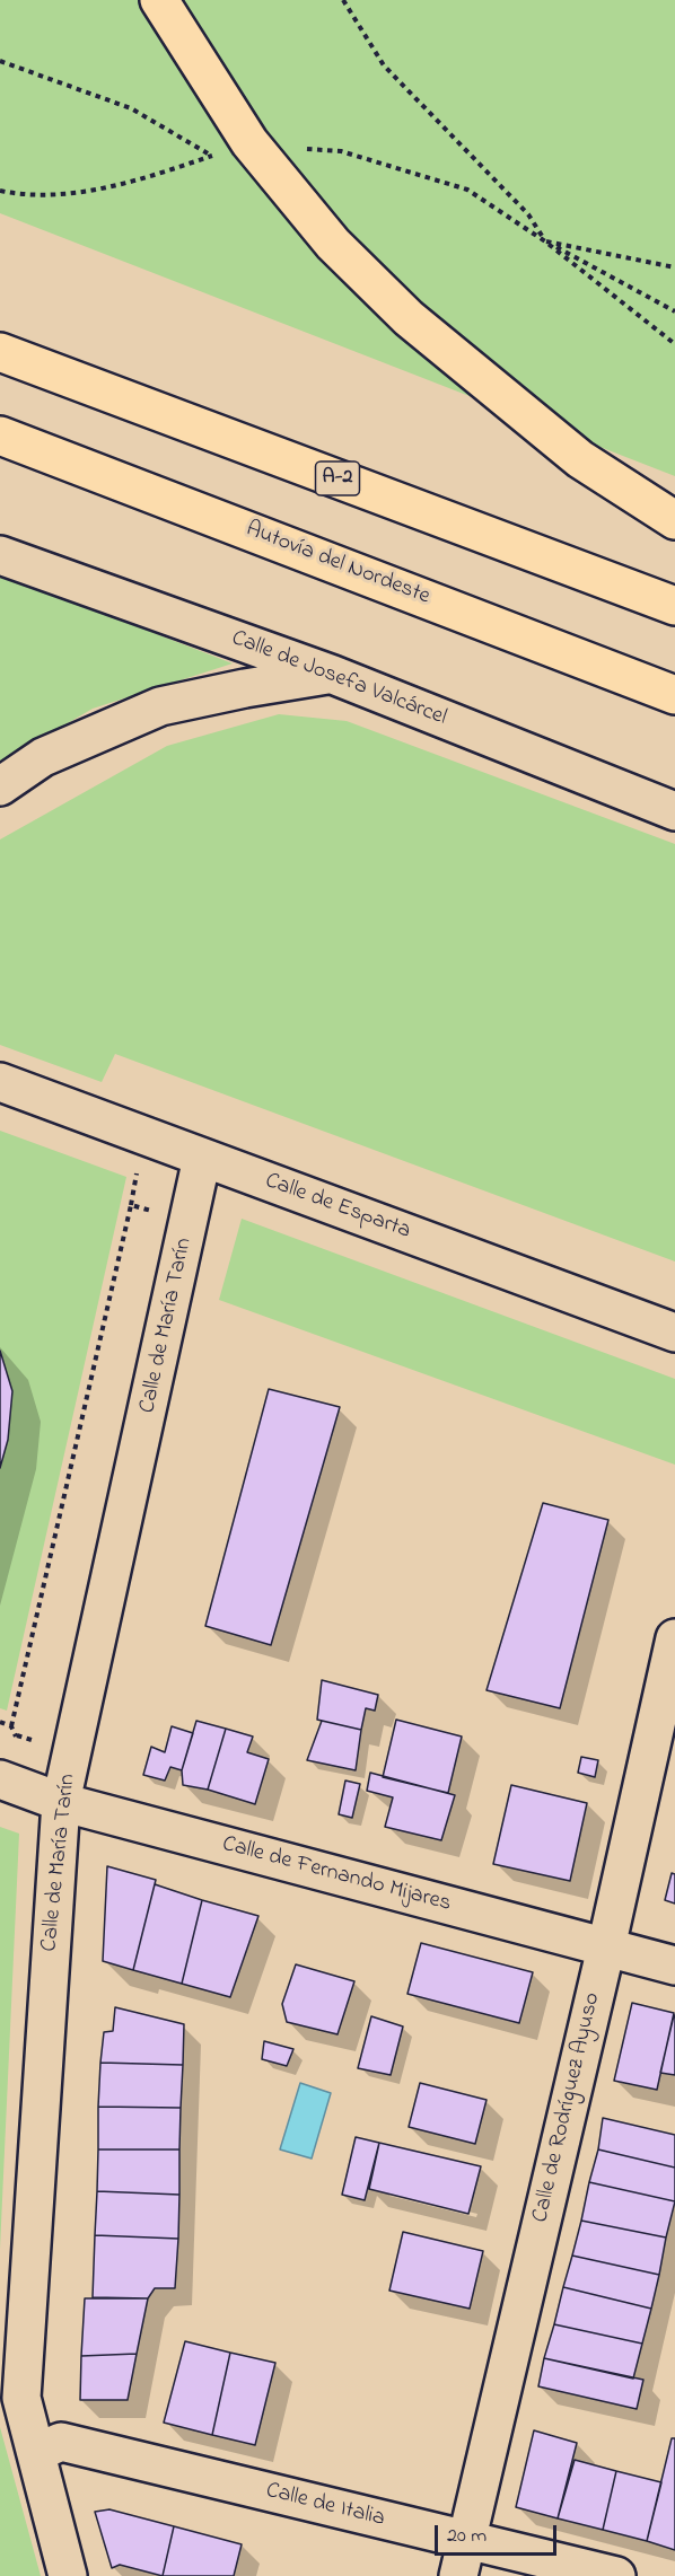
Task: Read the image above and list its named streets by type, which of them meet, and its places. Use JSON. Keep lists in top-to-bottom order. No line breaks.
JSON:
{"streets":{"highway":["A-2","Autovía del Nordeste"],"street":["Calle de Josefa Valcárcel","Calle de Esparta","Calle de María Tarín","Calle de Fernando Mijares","Calle de Rodríguez Ayuso","Calle de Italia"]},"crossings":[["Calle de Esparta","Calle de María Tarín"],["Calle de María Tarín","Calle de Fernando Mijares"],["Calle de María Tarín","Calle de Italia"],["Calle de Fernando Mijares","Calle de Rodríguez Ayuso"],["Calle de Rodríguez Ayuso","Calle de Italia"]],"scale_bar":"20 m"}
